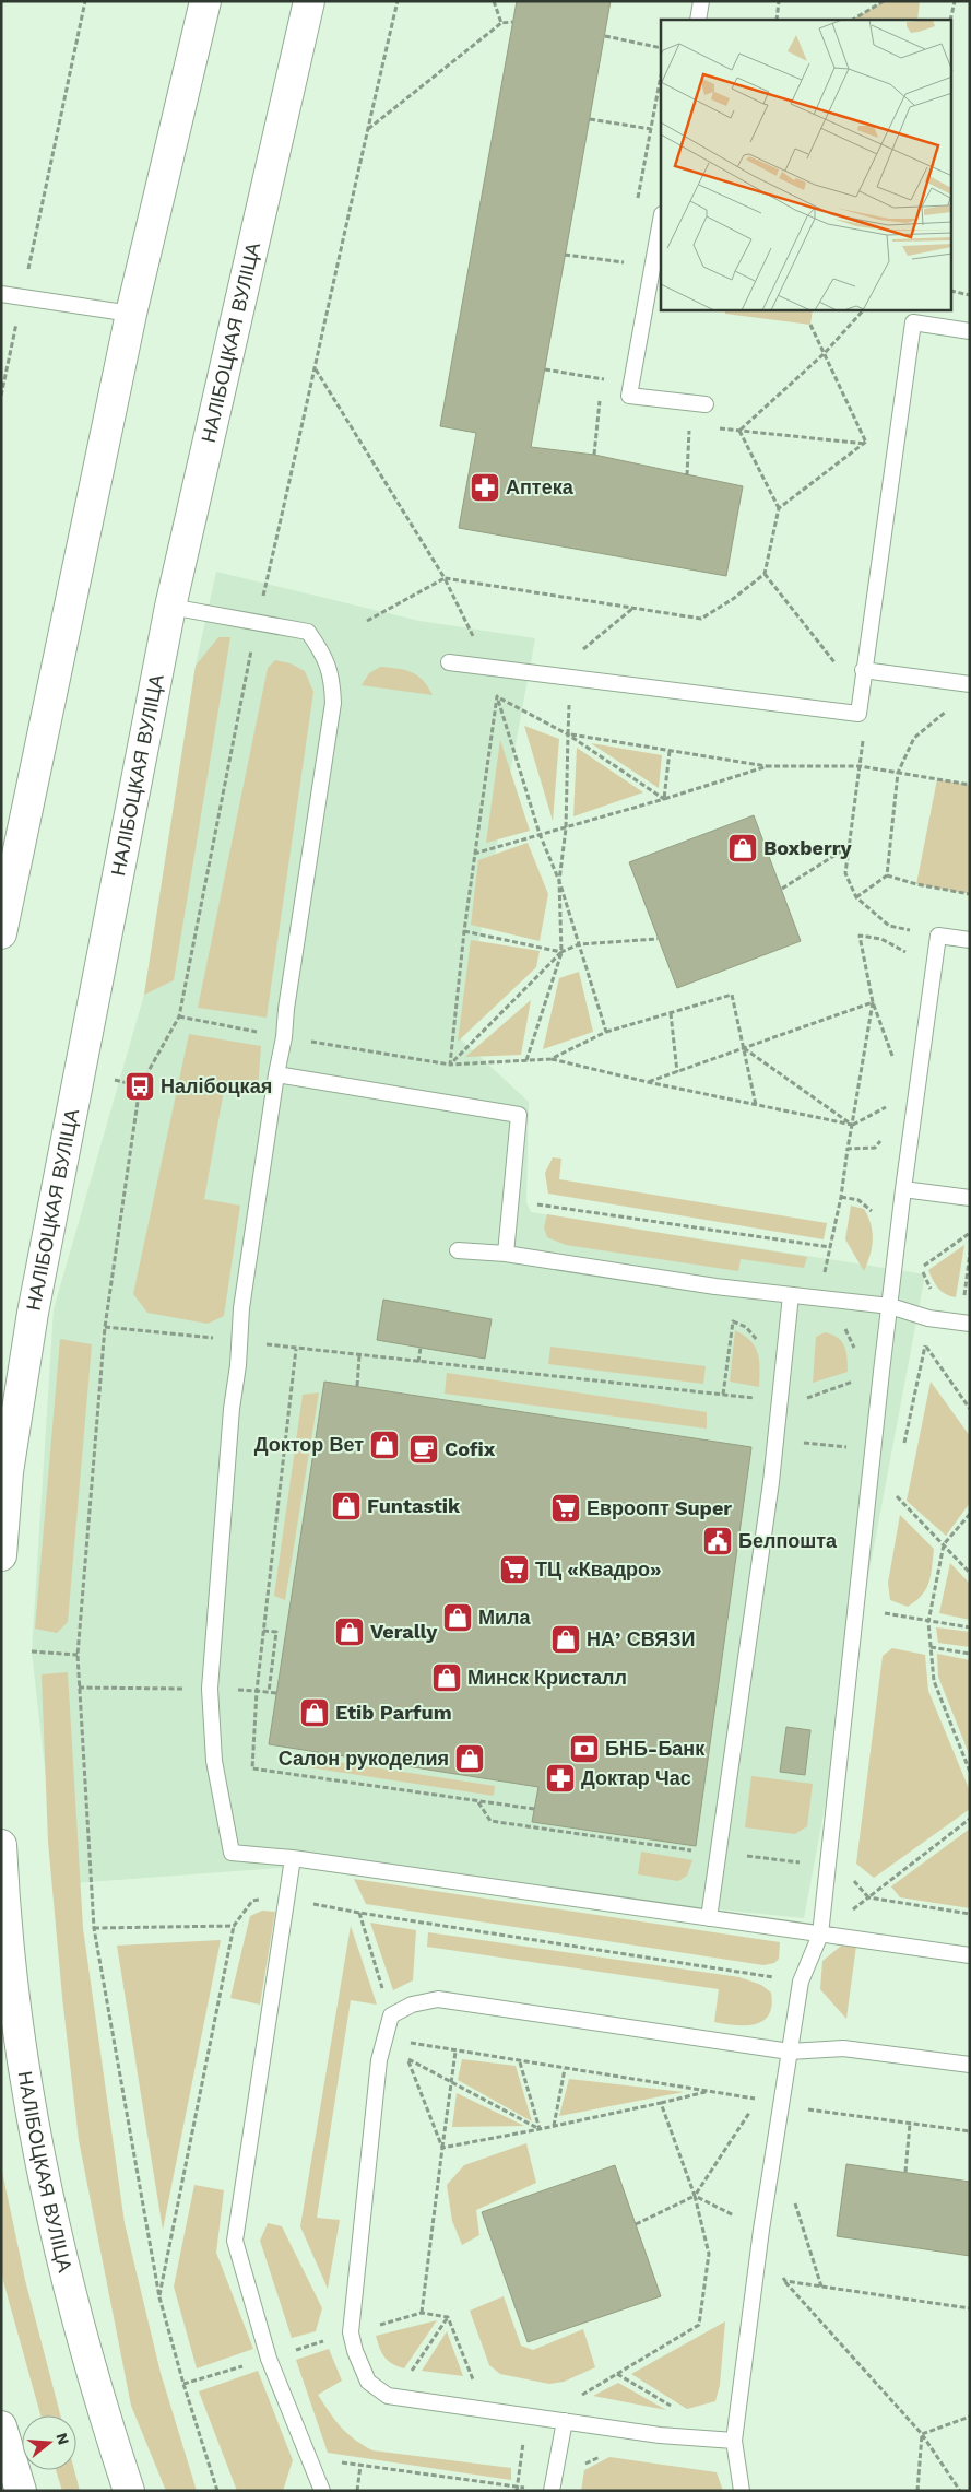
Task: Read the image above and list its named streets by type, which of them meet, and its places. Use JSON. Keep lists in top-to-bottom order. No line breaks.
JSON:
{"streets":{"main road":["НАЛІБОЦКАЯ ВУЛІЦА"]},"places":{"pharmacy":["Аптека","Доктар Час"],"shop":["Boxberry","Доктор Вет","Funtastik","Мила","Verally","НАʼСВЯЗИ","Минск Кристалл","Etib Parfum","Салон рукоделия"],"bus stop":["Налібоцкая"],"cafe":["Cofix"],"supermarket":["Евроопт Super","ТЦ «Квадро»"],"public building":["Белпошта"],"bank":["БНБ-Банк"]},"north":"right"}
